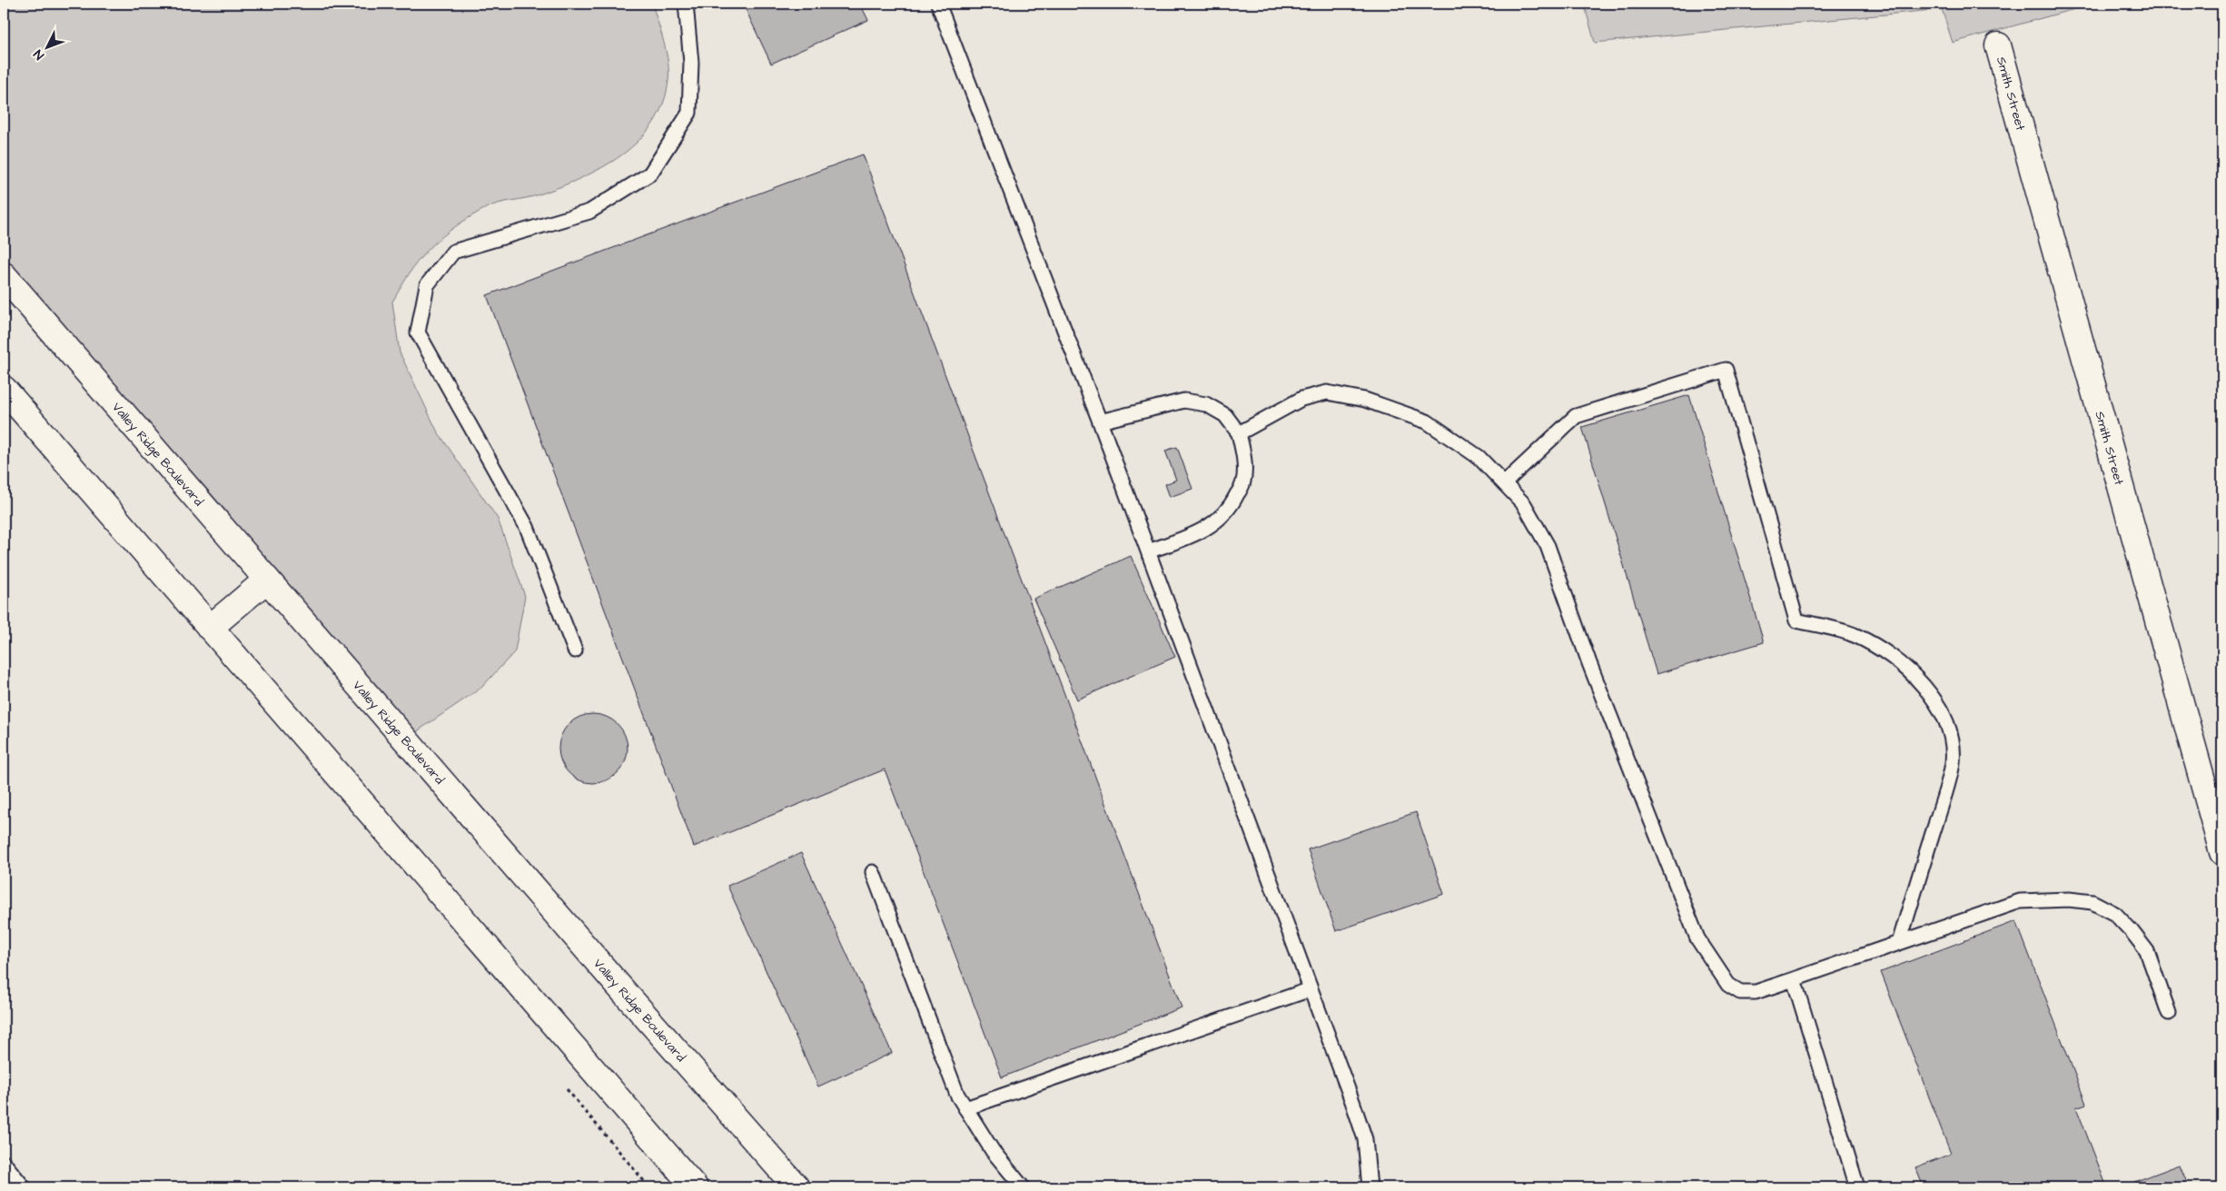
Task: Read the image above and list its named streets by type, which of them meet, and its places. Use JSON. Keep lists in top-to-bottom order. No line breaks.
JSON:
{"streets":{"main road":["Smith Street","Valley Ridge Boulevard"]},"north":"bottom left"}
